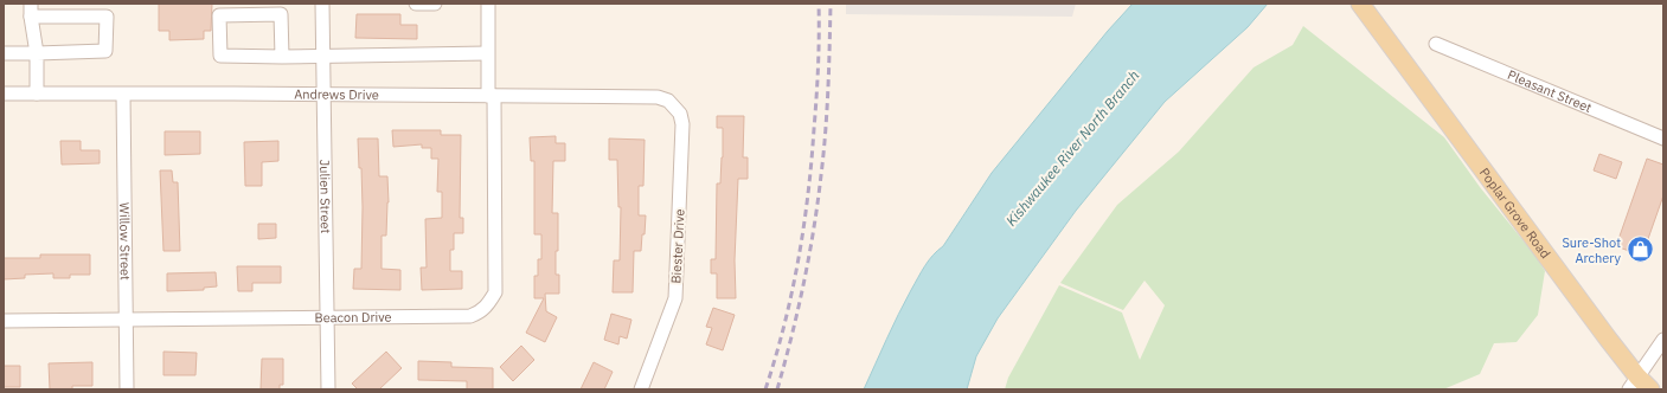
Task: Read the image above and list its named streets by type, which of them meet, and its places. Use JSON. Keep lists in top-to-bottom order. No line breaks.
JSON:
{"streets":{"main road":["Poplar Grove Road"],"street":["Pleasant Street","Andrews Drive","Julien Street","Willow Street","Biester Drive","Beacon Drive"]},"crossings":[["Andrews Drive","Julien Street"],["Andrews Drive","Willow Street"],["Andrews Drive","Biester Drive"],["Andrews Drive","Beacon Drive"],["Julien Street","Beacon Drive"],["Willow Street","Beacon Drive"]],"water":["Kishwaukee River North Branch"],"places":{"shop":["Sure-Shot Archery"]}}
